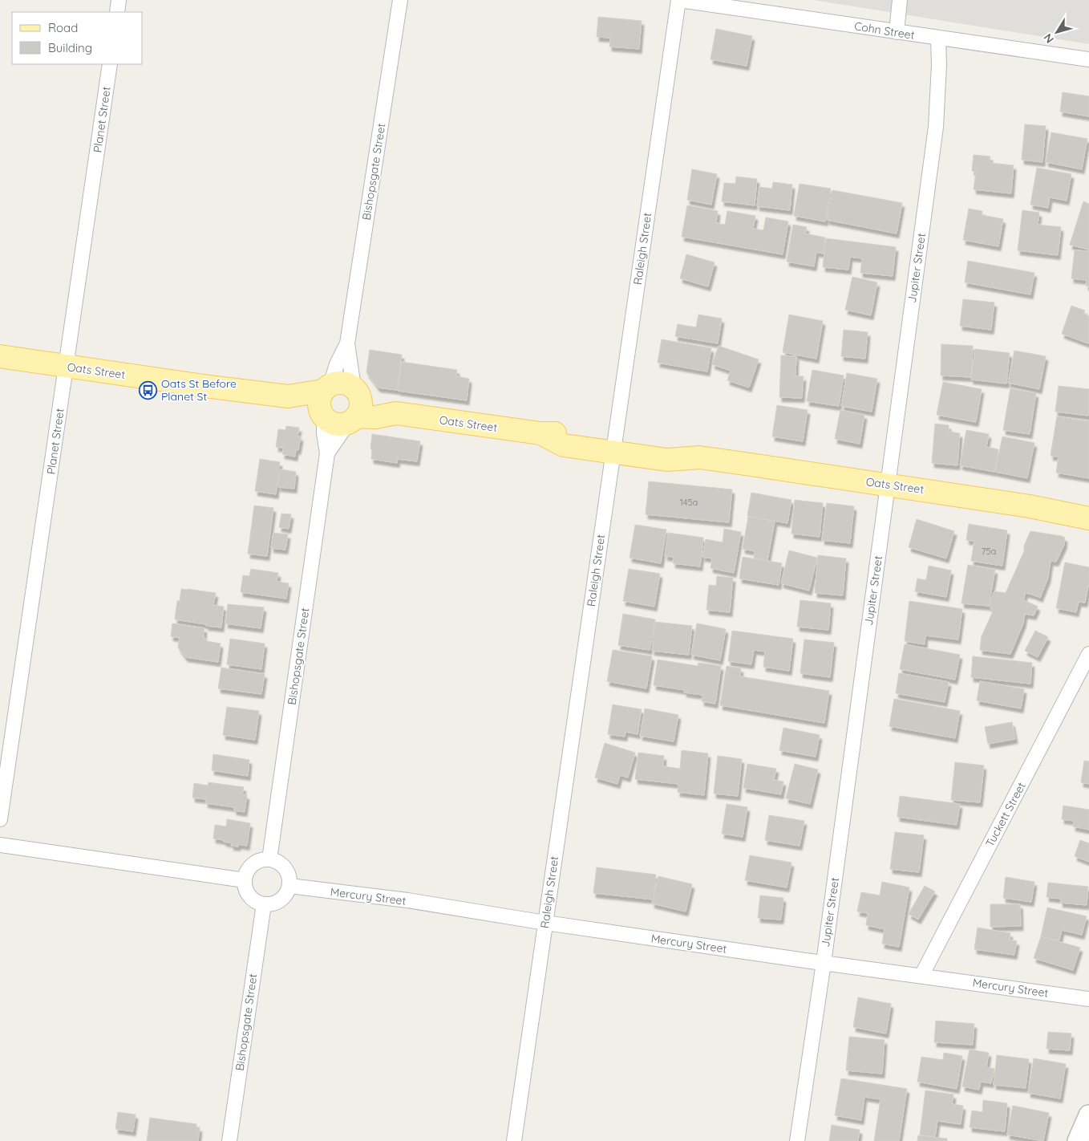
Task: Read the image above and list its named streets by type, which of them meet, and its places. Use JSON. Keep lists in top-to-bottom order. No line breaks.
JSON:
{"streets":{"main road":["Oats Street"],"street":["Cohn Street","Planet Street","Bishopsgate Street","Raleigh Street","Jupiter Street","Tuckett Street","Mercury Street"]},"crossings":[["Cohn Street","Raleigh Street"],["Cohn Street","Jupiter Street"],["Planet Street","Oats Street"],["Bishopsgate Street","Oats Street"],["Bishopsgate Street","Mercury Street"],["Raleigh Street","Oats Street"],["Raleigh Street","Mercury Street"],["Jupiter Street","Oats Street"],["Jupiter Street","Mercury Street"],["Tuckett Street","Mercury Street"]],"places":{"bus stop":["Oats St Before Planet St"]},"house_numbers":["145a","75a"],"legend":["Road","Building"],"north":"bottom left"}
